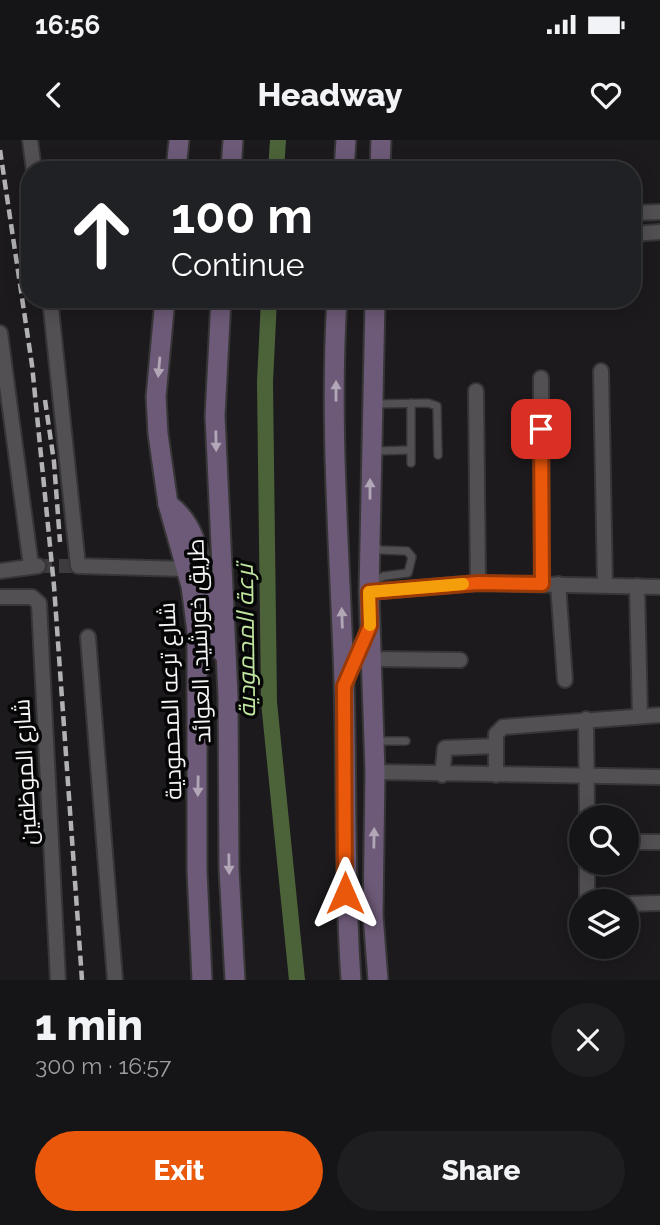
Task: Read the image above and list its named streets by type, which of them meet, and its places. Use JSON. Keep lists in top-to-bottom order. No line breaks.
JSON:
{"streets":{"main road":["طريق خورشيد, العوائد","شارع ترعه المحمودية"],"street":["شارع الموظفين"]},"water":["ترعة المحمودية"],"page":{"status":"16:56","header":"Headway","turn":["100 m","Continue"],"heading":["1 min","300 m · 16:57"],"buttons":["Exit","Share"]}}
